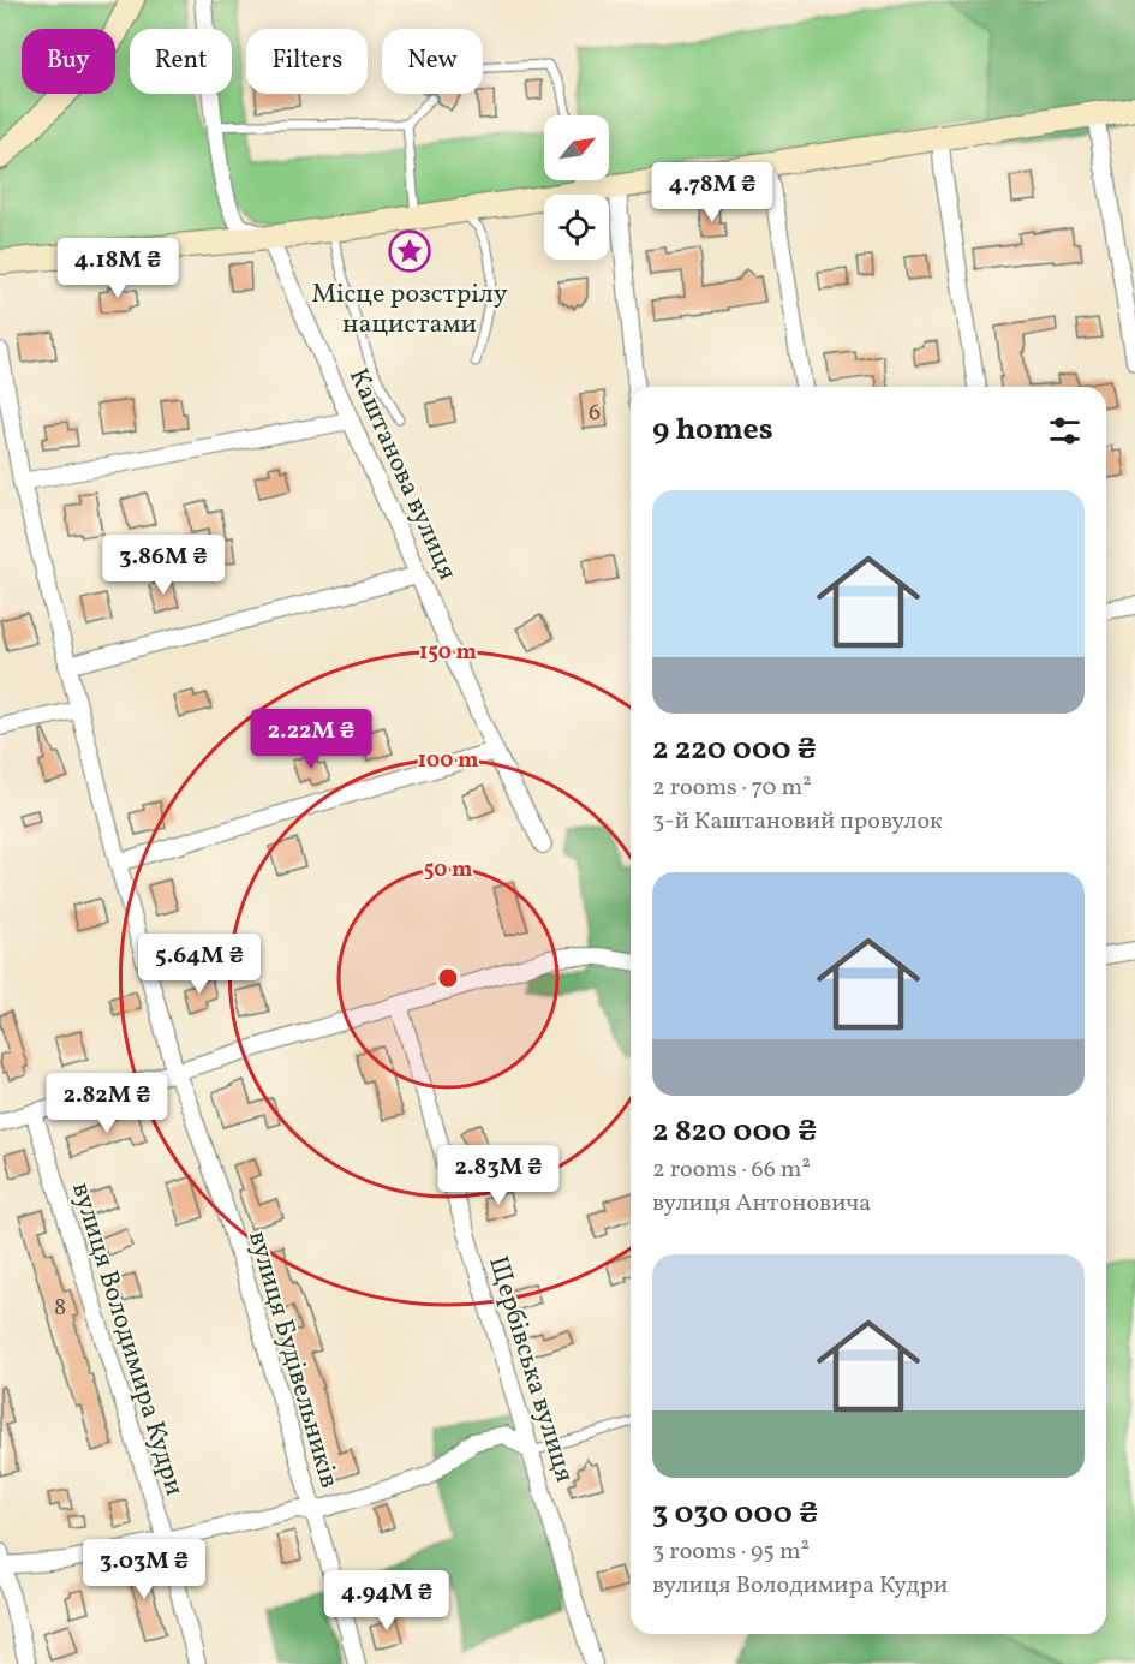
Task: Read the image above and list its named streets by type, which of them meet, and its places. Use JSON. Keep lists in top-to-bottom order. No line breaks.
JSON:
{"streets":{"street":["Каштанова вулиця","вулиця Володимира Кудри","вулиця Будівельників","Щербівська вулиця"]},"places":{"place":["Місце розстрілу нацистами"]},"house_numbers":["6","8"],"north":"top right","page":{"chip":["Buy","Rent","Filters","New"],"price":["4.78M ₴","4.18M ₴","3.86M ₴","2.22M ₴","5.64M ₴","2.82M ₴","2.83M ₴","3.03M ₴","4.94M ₴"],"heading":"9 homes","list":[{"name":"2 220 000 ₴","note":"2 rooms · 70 m² · 3-й Каштановий провулок"},{"name":"2 820 000 ₴","note":"2 rooms · 66 m² · вулиця Антоновича"},{"name":"3 030 000 ₴","note":"3 rooms · 95 m² · вулиця Володимира Кудри"}]},"rings":["150 m","100 m","50 m"]}
